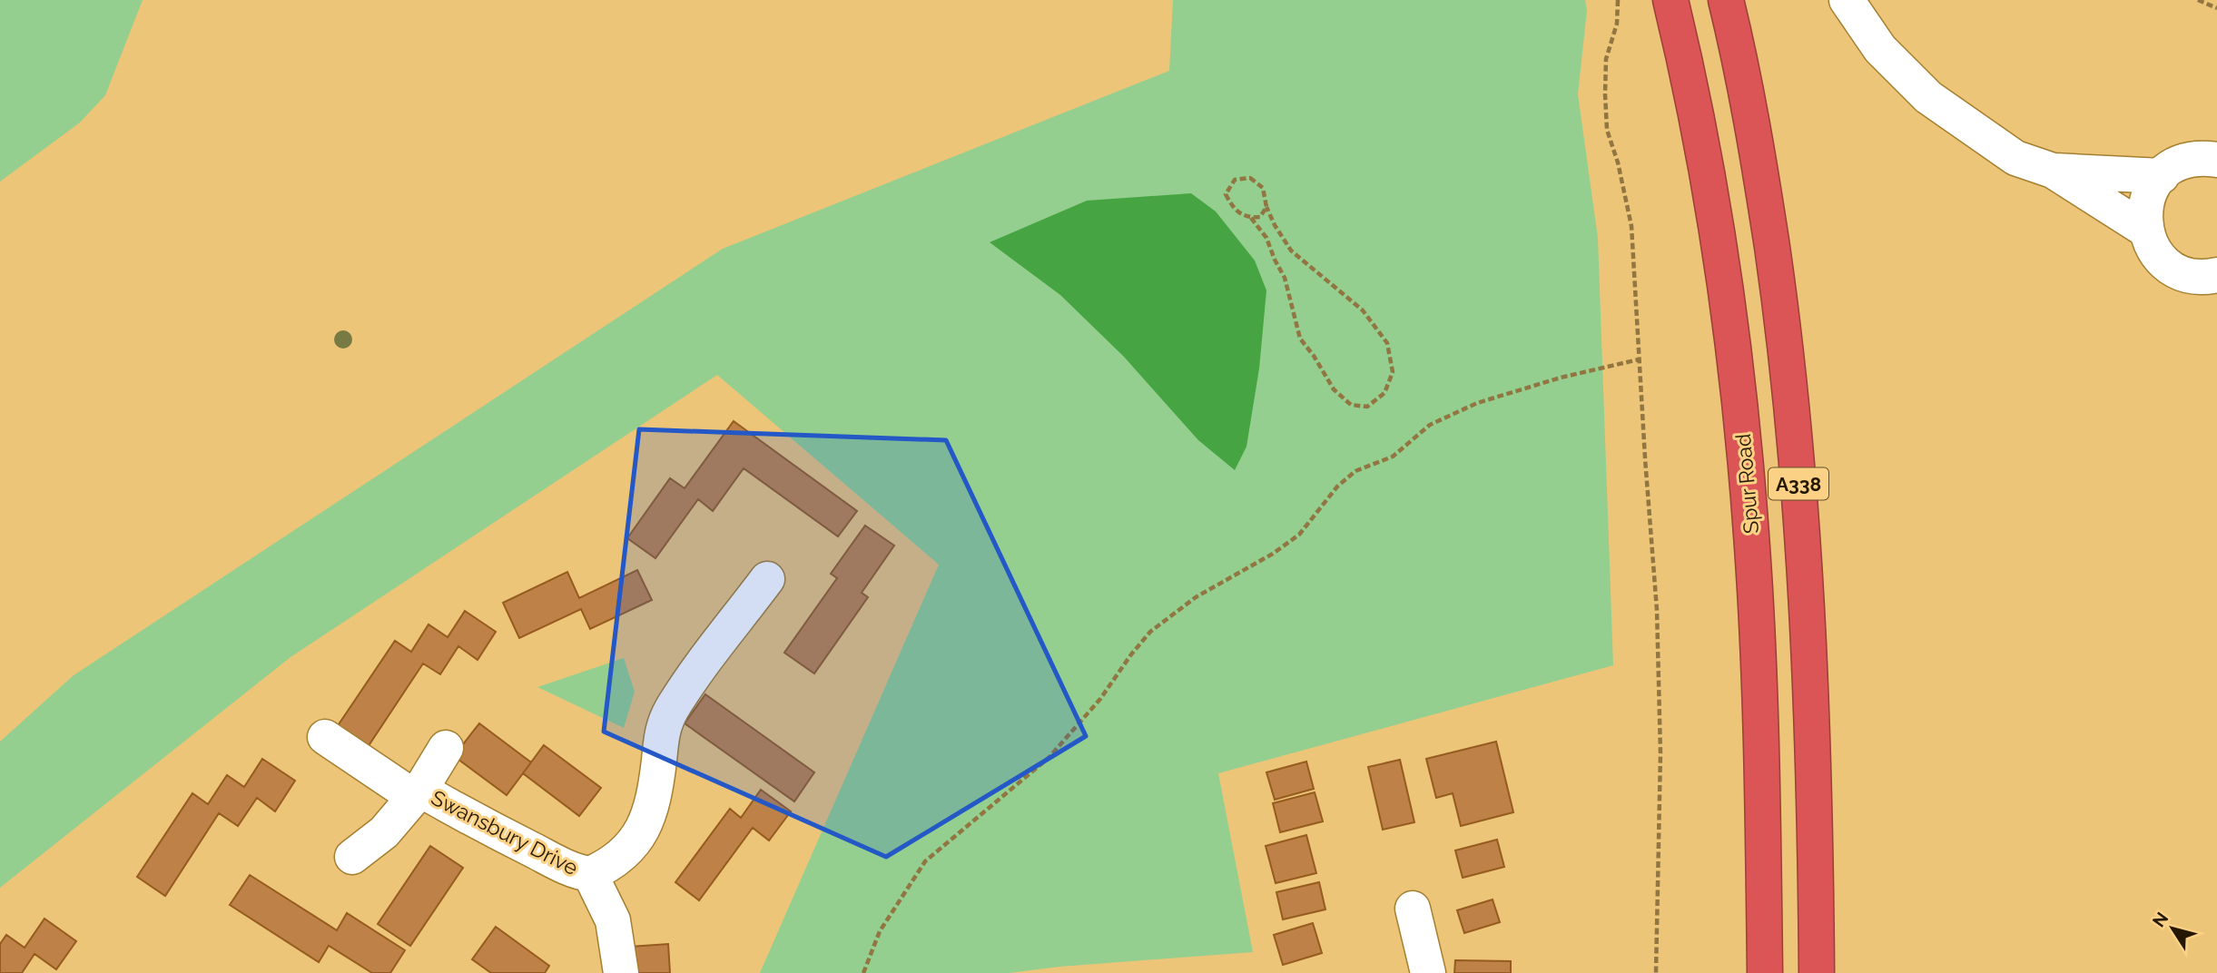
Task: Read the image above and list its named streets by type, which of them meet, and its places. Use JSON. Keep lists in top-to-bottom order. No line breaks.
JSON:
{"streets":{"highway":["Spur Road","A338"],"street":["Swansbury Drive"]},"north":"top left"}
